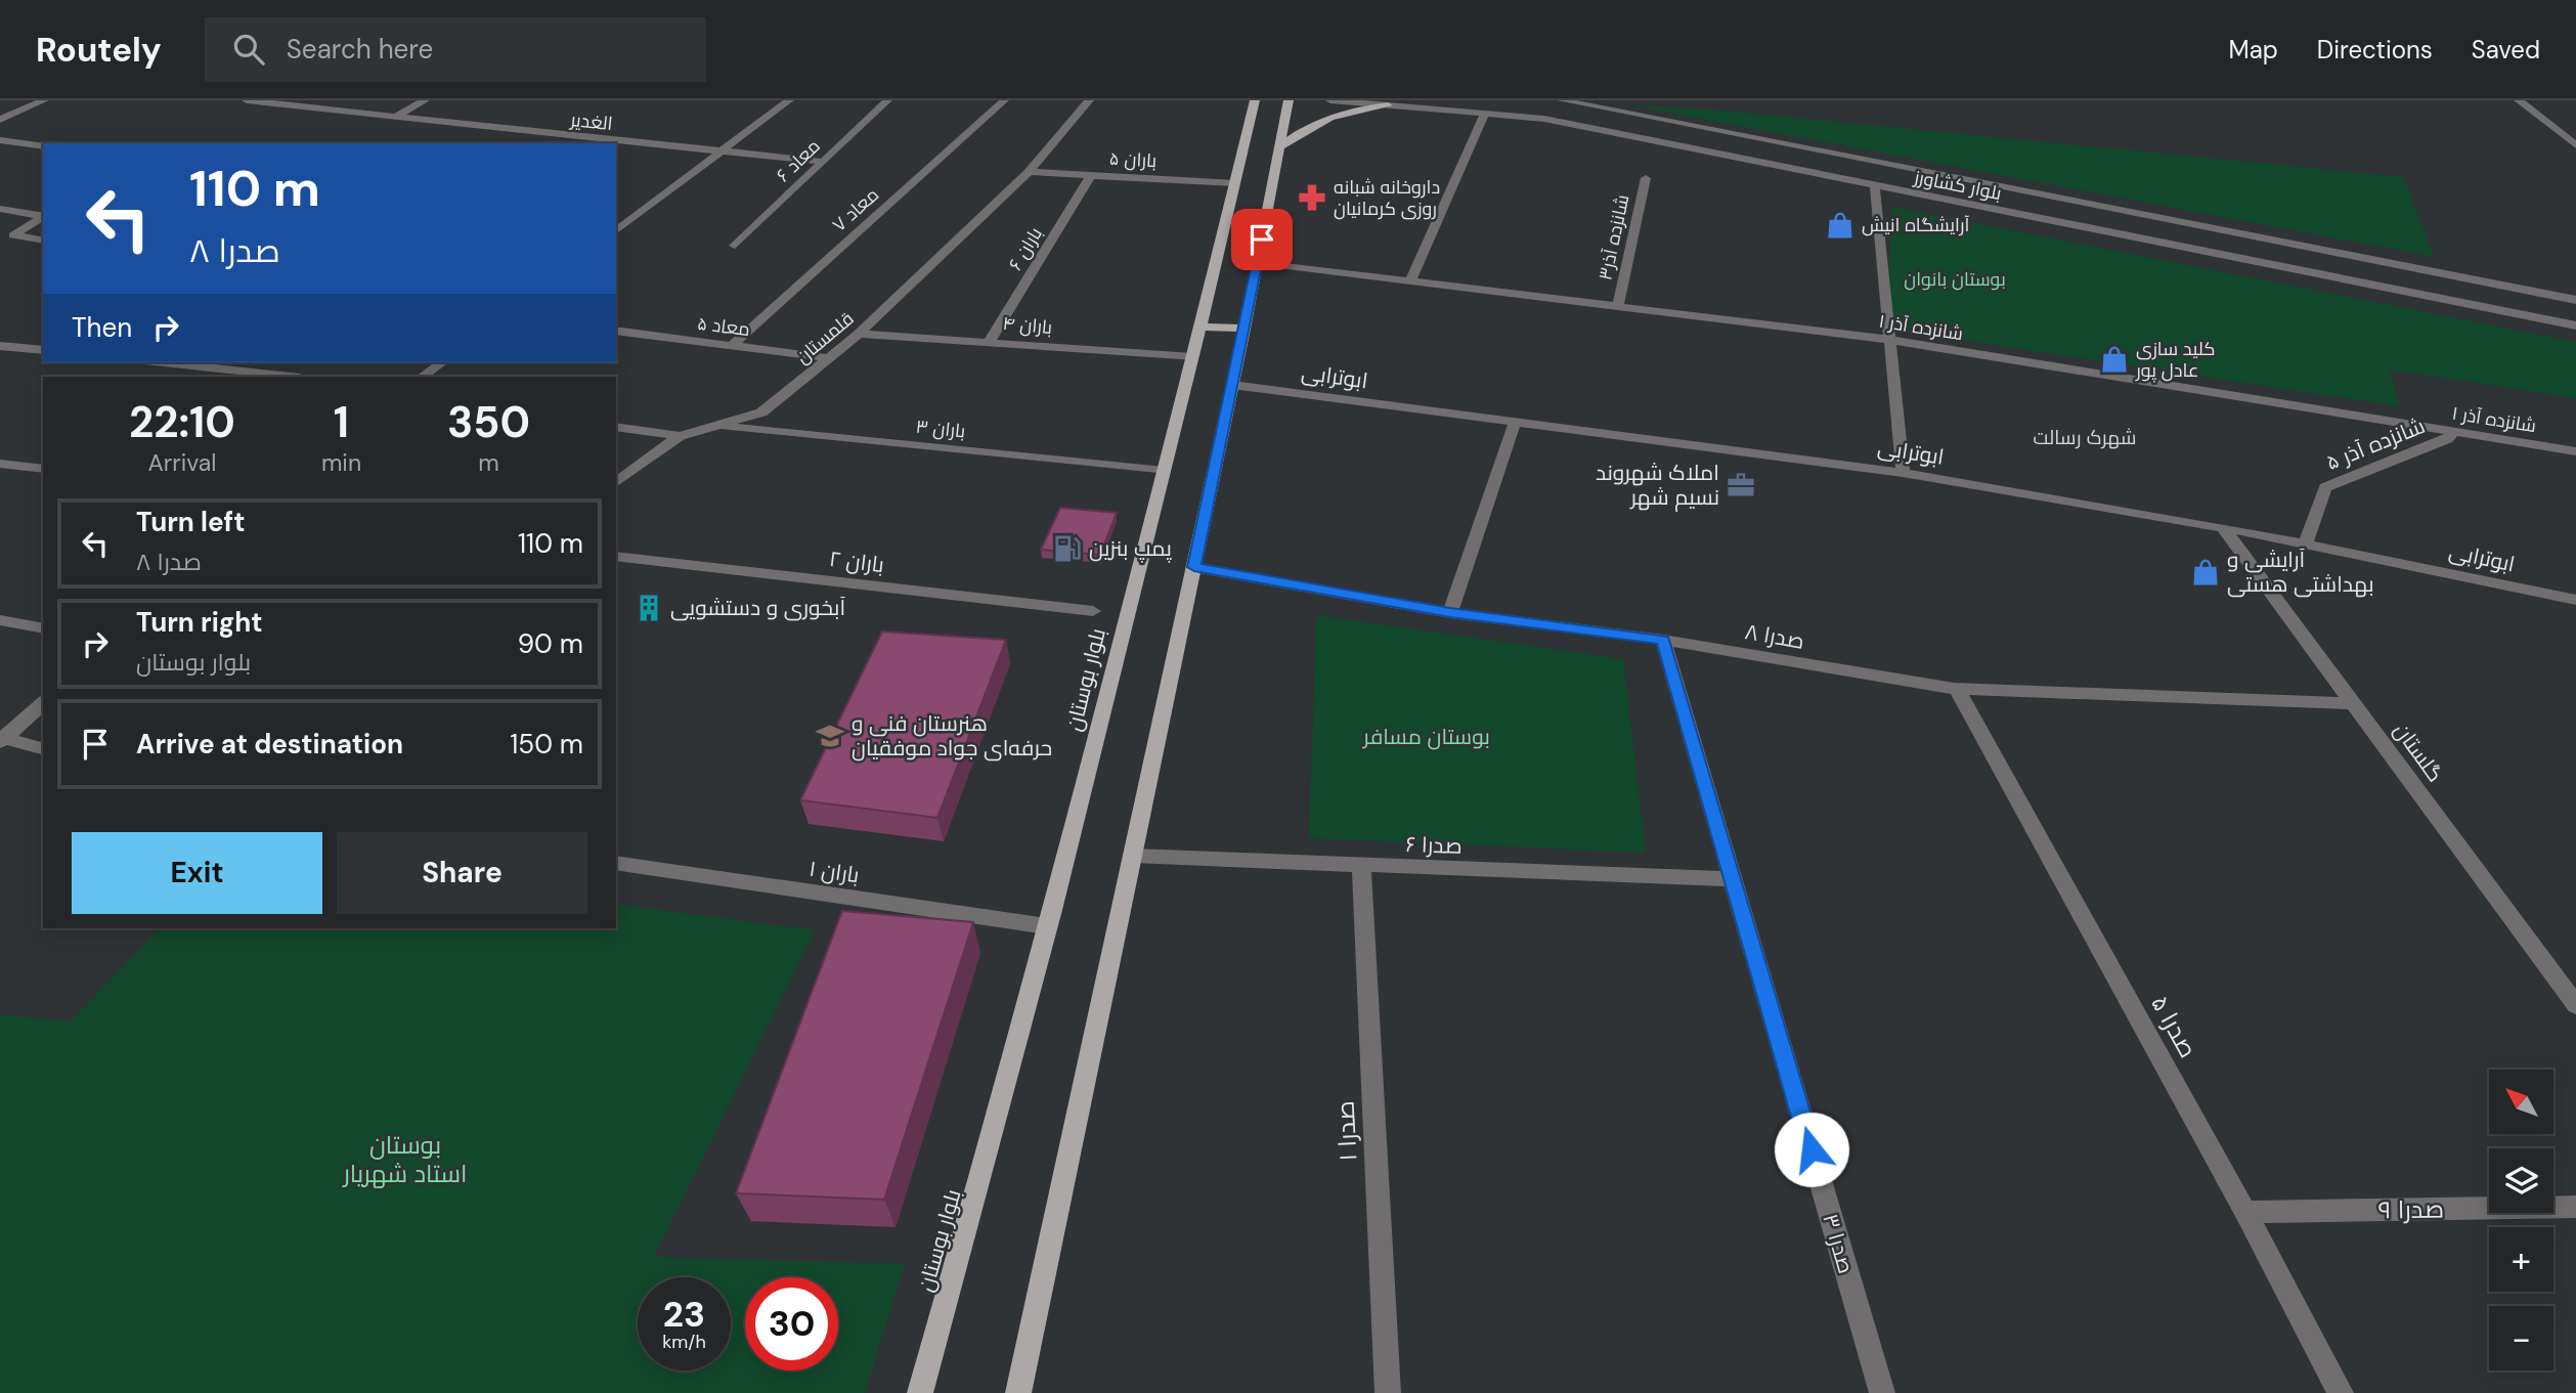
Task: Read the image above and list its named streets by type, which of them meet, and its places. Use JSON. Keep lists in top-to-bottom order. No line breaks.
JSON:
{"streets":{"main road":["بلوار بوستان"],"street":["الغدیر","باران ۵","معاد ۶","بلوار کشاورز","معاد ۷","شانزده آذر۳","باران ۶","باران ۴","معاد ۵","شانزده آذر ۱","قلمستان","ابوترابی","باران ۳","شانزده آذر ۵","باران ۲","صدرا ۸","گلستان","صدرا ۶","باران ۱","صدرا ۵","صدرا ۱","صدرا ۹","صدرا ۳"]},"crossings":[["الغدیر","معاد ۶"],["باران ۵","باران ۶"],["باران ۵","قلمستان"],["باران ۵","بلوار بوستان"],["معاد ۷","معاد ۵"],["شانزده آذر۳","شانزده آذر ۱"],["باران ۶","باران ۴"],["باران ۴","قلمستان"],["باران ۴","بلوار بوستان"],["معاد ۵","قلمستان"],["شانزده آذر ۱","شانزده آذر ۵"],["قلمستان","باران ۳"],["ابوترابی","شانزده آذر ۵"],["ابوترابی","گلستان"],["باران ۳","بلوار بوستان"],["صدرا ۸","گلستان"],["صدرا ۸","صدرا ۵"],["صدرا ۸","صدرا ۳"],["بلوار بوستان","باران ۱"],["صدرا ۶","صدرا ۱"],["صدرا ۶","صدرا ۳"],["صدرا ۵","صدرا ۹"]],"districts":["شهرک رسالت"],"parks":["بوستان بانوان","بوستان مسافر","بوستان استاد شهریار"],"places":{"pharmacy":["داروخانه شبانه روزی کرمانیان"],"shop":["آرایشگاه انیش","کلید سازی عادل پور","آرایشی و بهداشتی هستی"],"office":["املاک شهروند نسیم شهر"],"fuel station":["پمپ بنزین"],"building":["آبخوری و دستشویی"],"school or university":["هنرستان فنی و حرفه‌ای جواد موفقیان"]},"north":"top left","page":{"header":"Routely","search":"Search here","nav":["Map","Directions","Saved"],"turn":["110 m","صدرا ۸"],"then":"Then","eta":["22:10","Arrival","1","min","350","m"],"list":[{"name":"Turn left","note":"صدرا ۸","value":"110 m"},{"name":"Turn right","note":"بلوار بوستان","value":"90 m"},{"name":"Arrive at destination","value":"150 m"}],"buttons":["Exit","Share"],"map_buttons":["+","−"],"speed":"23 km/h","limit":"30"}}
